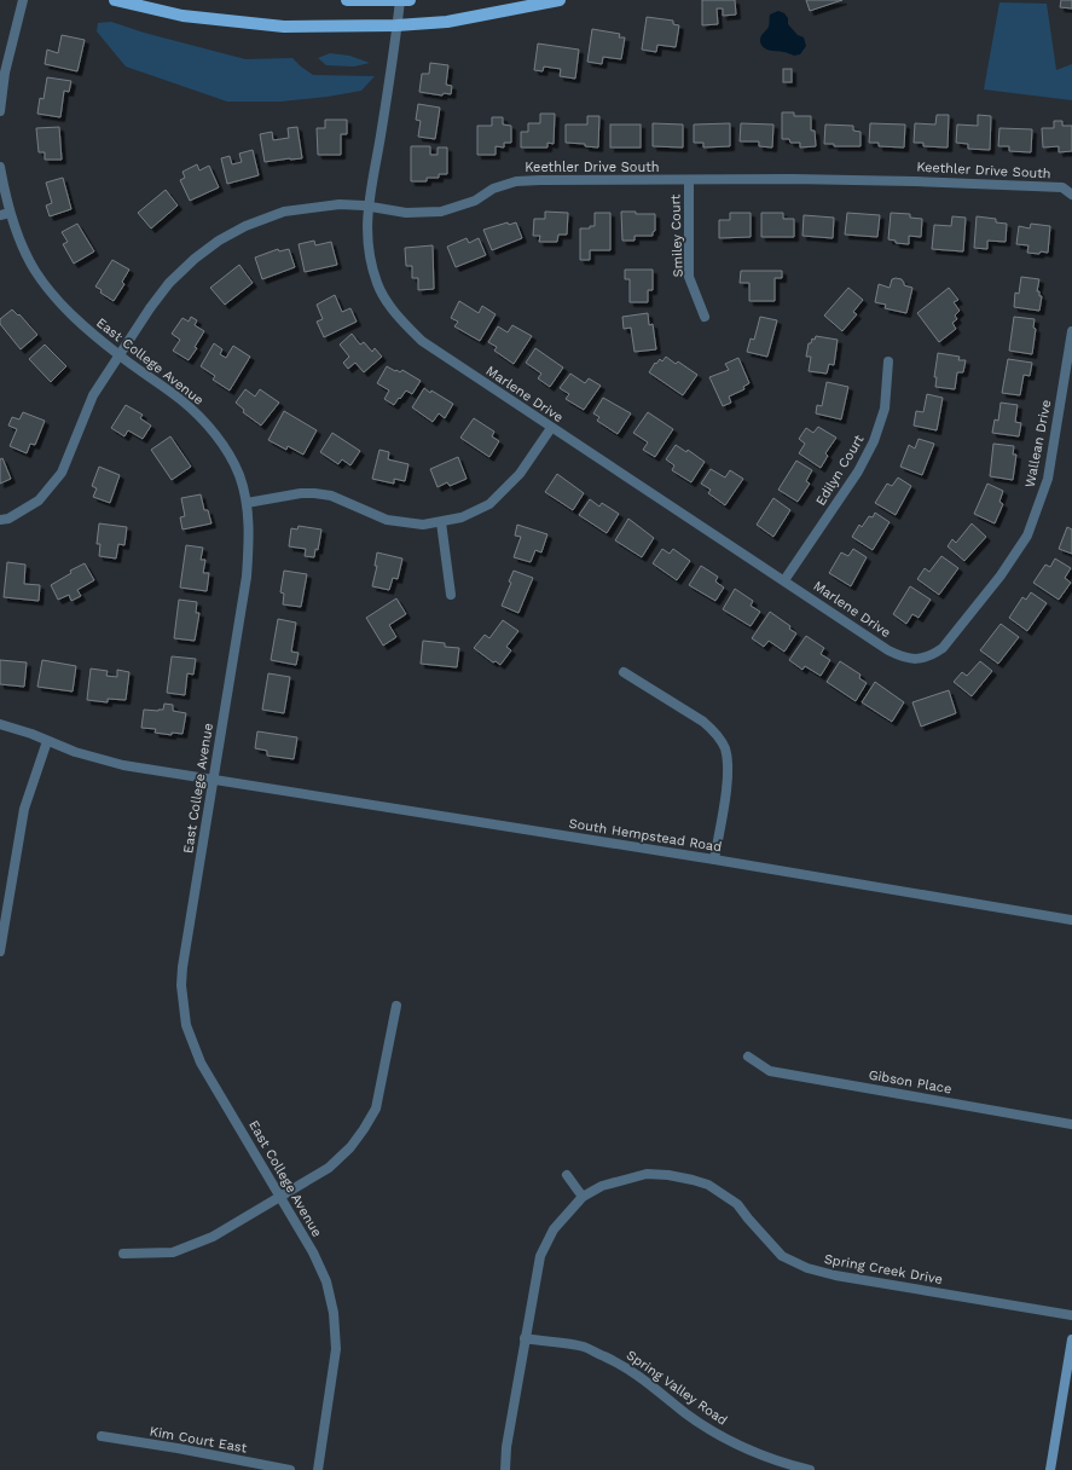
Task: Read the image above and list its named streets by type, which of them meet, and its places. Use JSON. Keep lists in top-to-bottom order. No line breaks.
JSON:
{"streets":{"street":["Keethler Drive South","Smiley Court","East College Avenue","Marlene Drive","Wallean Drive","Edilyn Court","South Hempstead Road","Gibson Place","Spring Creek Drive","Spring Valley Road","Kim Court East"]},"crossings":[["Keethler Drive South","Smiley Court"],["Keethler Drive South","East College Avenue"],["Keethler Drive South","Marlene Drive"],["East College Avenue","South Hempstead Road"],["Marlene Drive","Wallean Drive"],["Marlene Drive","Edilyn Court"],["Spring Creek Drive","Spring Valley Road"]]}
